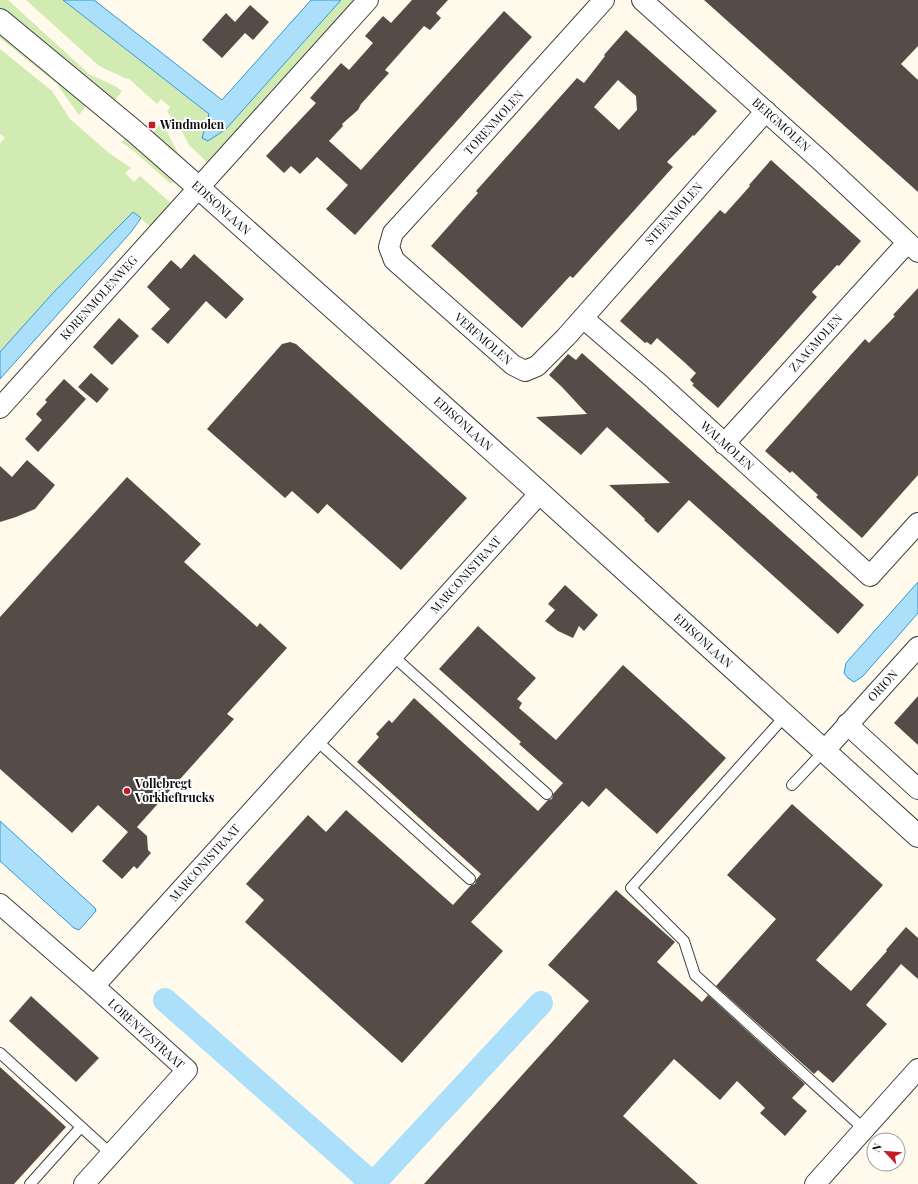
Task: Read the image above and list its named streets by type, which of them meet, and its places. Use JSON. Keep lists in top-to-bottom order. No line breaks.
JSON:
{"streets":{"street":["TORENMOLEN","BERGMOLEN","EDISONLAAN","STEENMOLEN","KORENMOLENWEG","VERFMOLEN","ZAAGMOLEN","WALMOLEN","MARCONISTRAAT","ORION","LORENTZSTRAAT"]},"crossings":[["TORENMOLEN","VERFMOLEN"],["BERGMOLEN","STEENMOLEN"],["BERGMOLEN","ZAAGMOLEN"],["EDISONLAAN","KORENMOLENWEG"],["EDISONLAAN","MARCONISTRAAT"],["EDISONLAAN","ORION"],["STEENMOLEN","VERFMOLEN"],["STEENMOLEN","WALMOLEN"],["VERFMOLEN","WALMOLEN"],["ZAAGMOLEN","WALMOLEN"],["MARCONISTRAAT","LORENTZSTRAAT"]],"places":{"transit":["Windmolen"],"other":["Vollebregt Vorkheftrucks"]},"north":"top left"}
